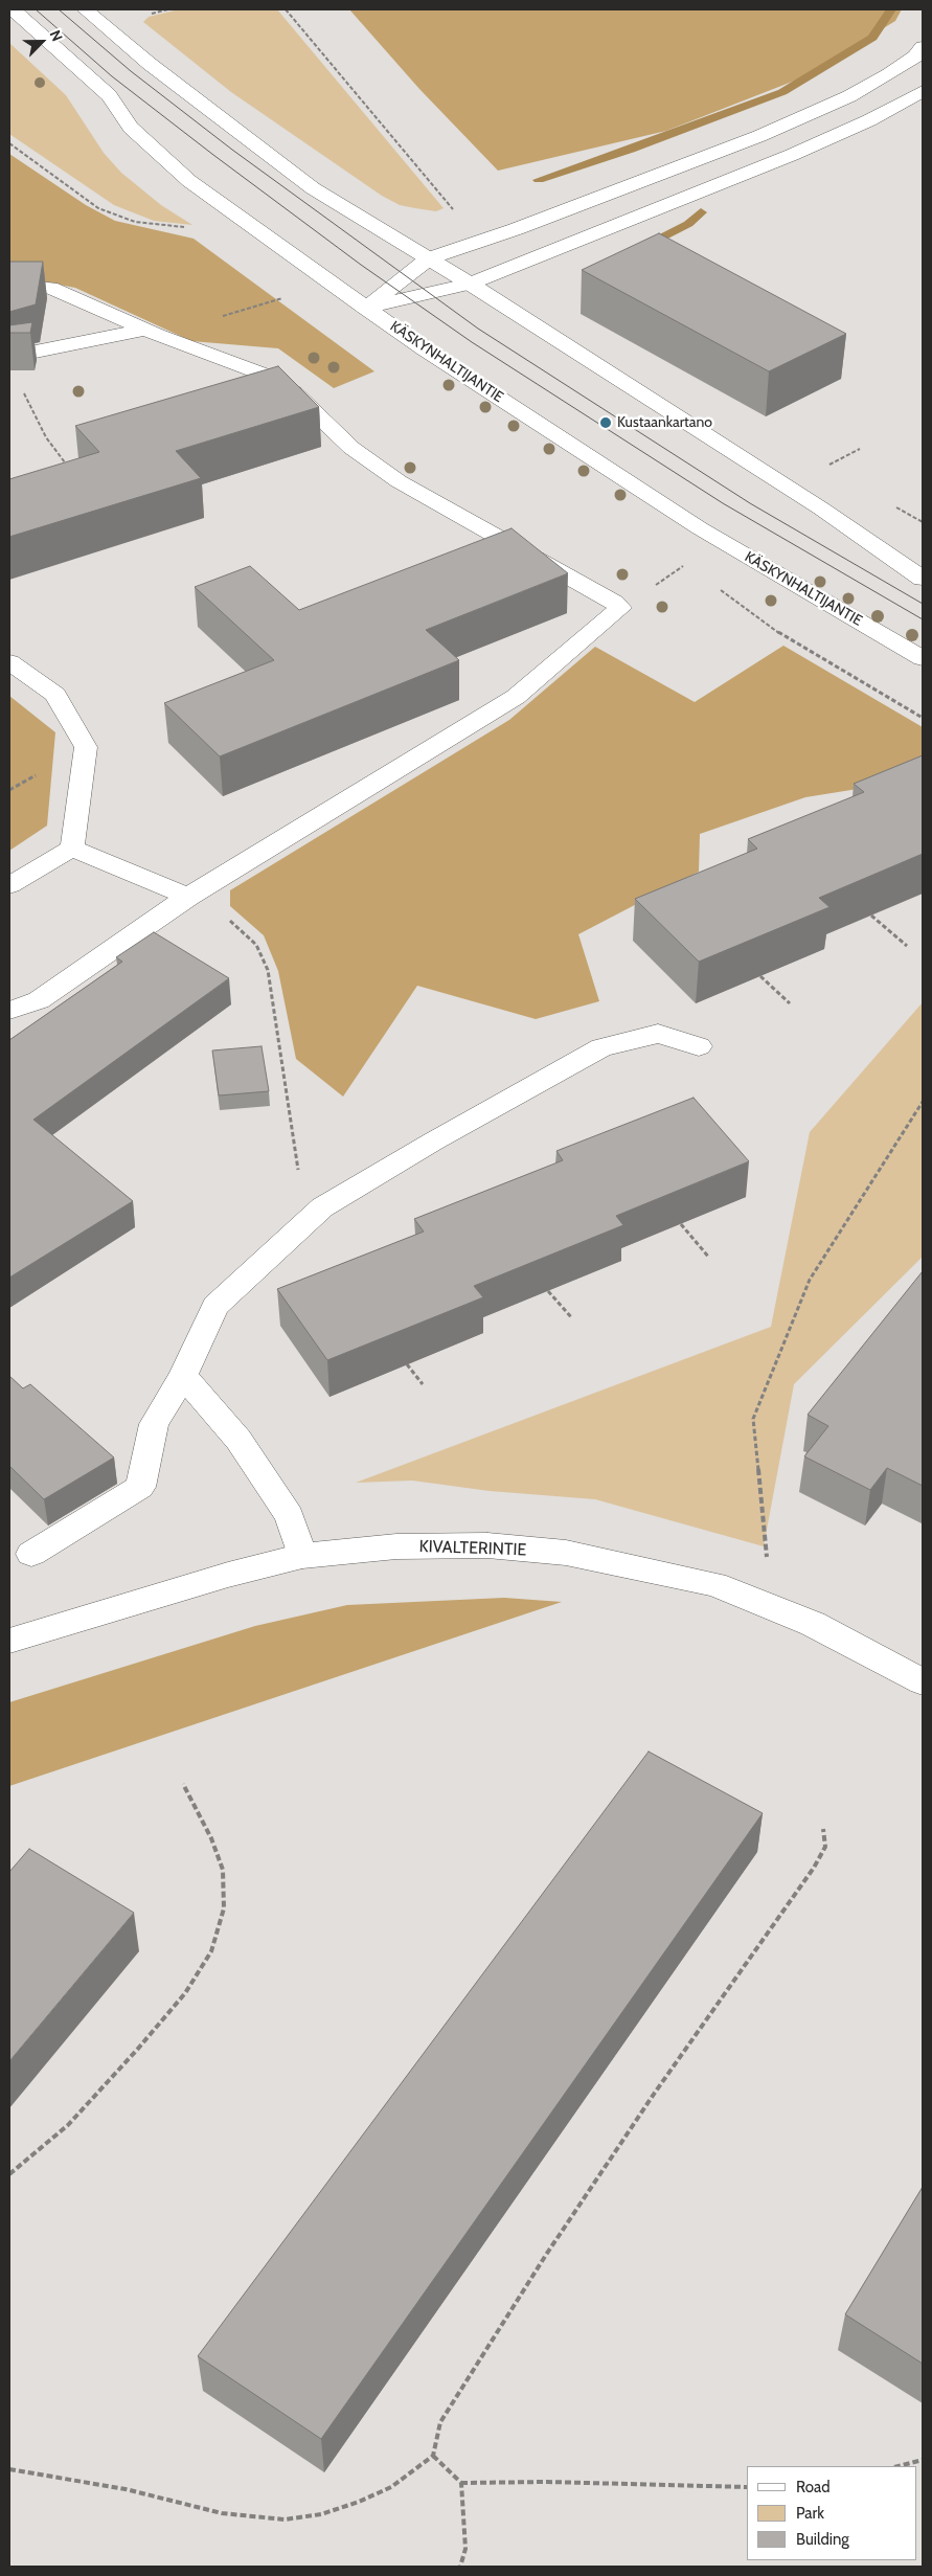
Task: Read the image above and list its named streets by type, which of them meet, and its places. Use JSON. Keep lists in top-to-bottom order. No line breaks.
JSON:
{"streets":{"main road":["KÄSKYNHALTIJANTIE","KIVALTERINTIE"]},"places":["Kustaankartano"],"legend":["Road","Park","Building"],"north":"top right"}
